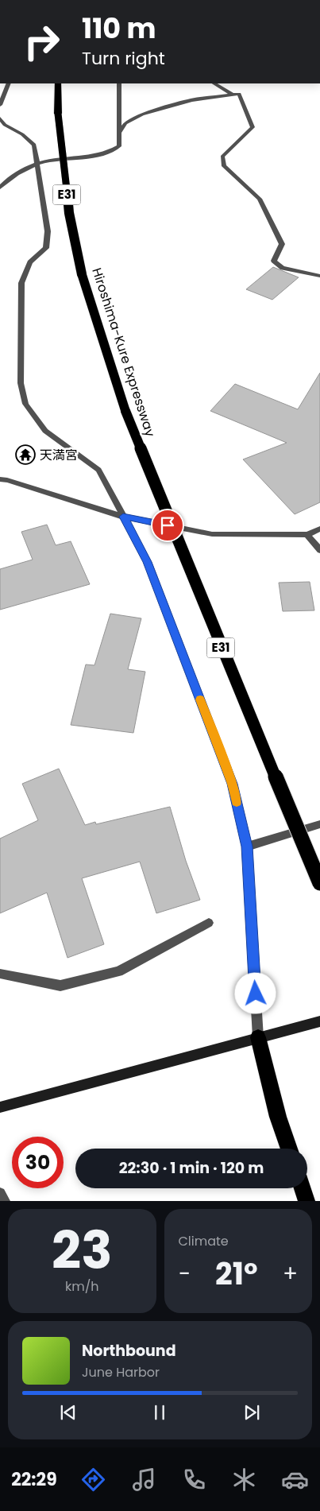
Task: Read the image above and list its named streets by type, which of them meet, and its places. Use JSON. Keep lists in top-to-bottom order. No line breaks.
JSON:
{"streets":{"highway":["E31","Hiroshima-Kure Expressway"]},"places":{"temple":["天満宮"]},"page":{"turn":["110 m","Turn right"],"limit":"30","trip":"22:30 · 1 min · 120 m","tile":[["23","km/h"],"Climate"],"heat":["−","21°","+"],"song":["Northbound","June Harbor"],"tabs":"22:29"}}
